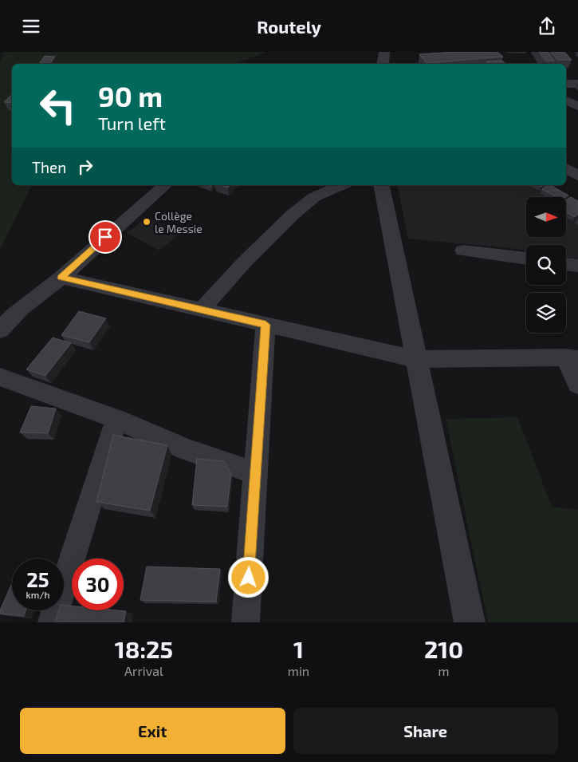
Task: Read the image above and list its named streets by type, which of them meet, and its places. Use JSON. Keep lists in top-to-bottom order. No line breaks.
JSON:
{"places":["Collège le Messie"],"north":"right","page":{"header":"Routely","turn":["90 m","Turn left"],"then":"Then","speed":"25 km/h","limit":"30","eta":["18:25","Arrival","1","min","210","m"],"buttons":["Exit","Share"]}}
